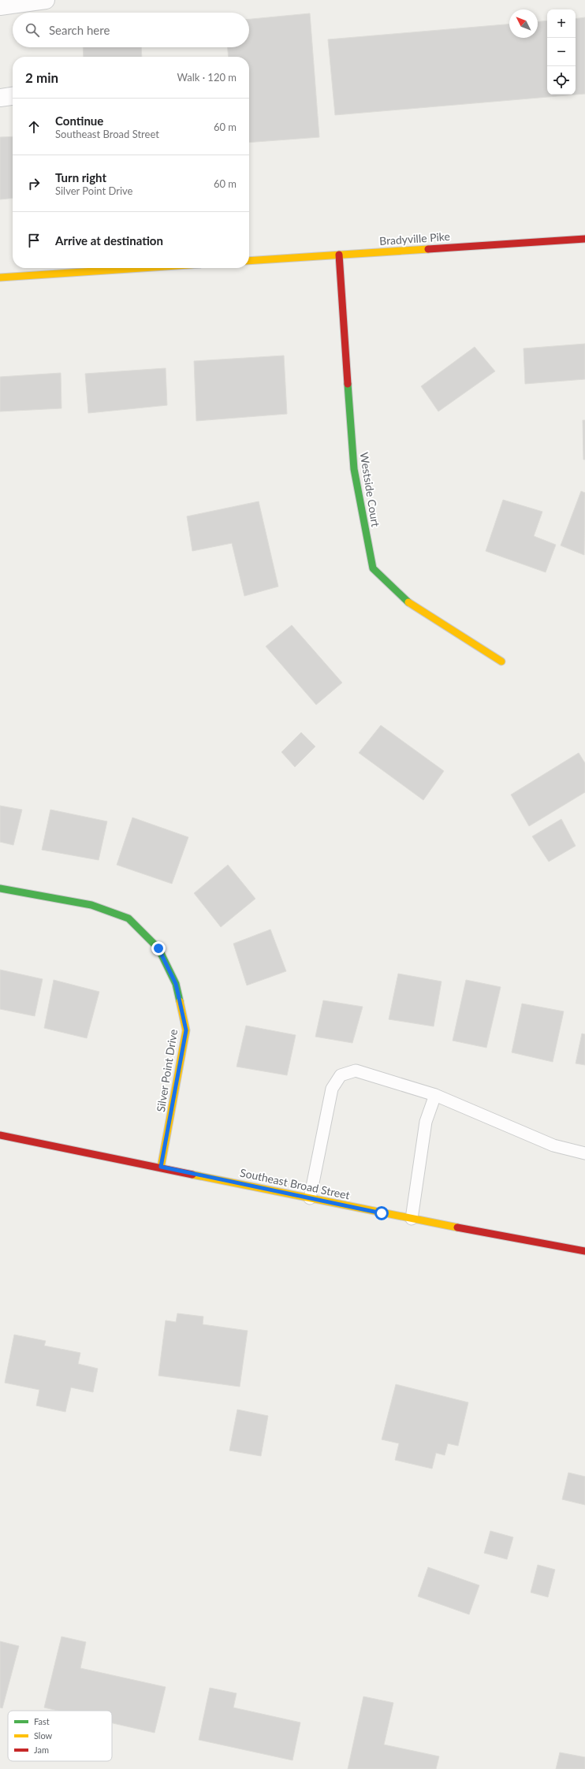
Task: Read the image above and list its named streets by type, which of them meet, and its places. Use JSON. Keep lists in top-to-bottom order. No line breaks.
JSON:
{"streets":{"main road":["Bradyville Pike","Westside Court","Silver Point Drive","Southeast Broad Street"]},"crossings":[["Bradyville Pike","Westside Court"],["Silver Point Drive","Southeast Broad Street"]],"legend":["Fast","Slow","Jam"],"north":"top left","page":{"map_buttons":["+","−"],"search":"Search here","heading":["2 min","Walk · 120 m"],"list":[["Continue","Southeast Broad Street","60 m"],["Turn right","Silver Point Drive","60 m"],"Arrive at destination"]}}
